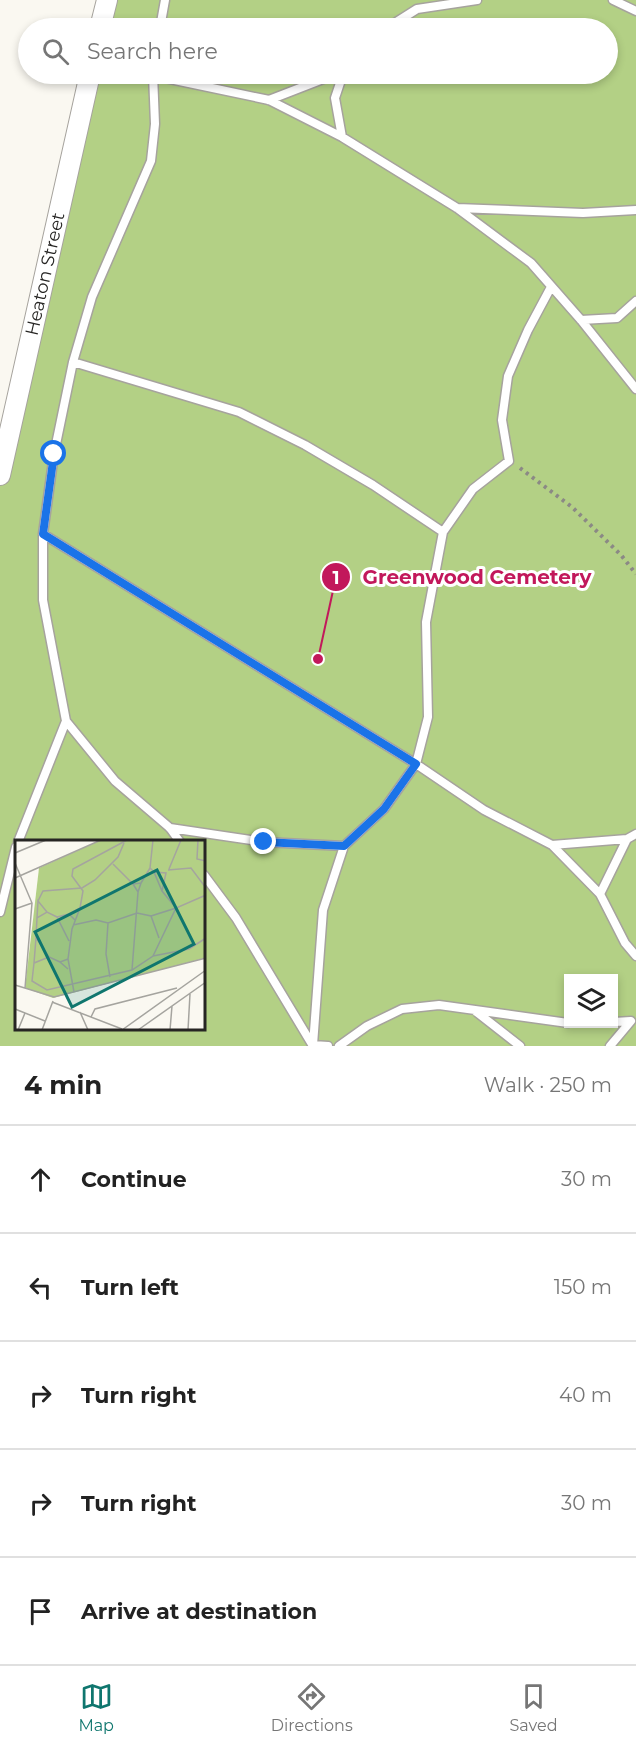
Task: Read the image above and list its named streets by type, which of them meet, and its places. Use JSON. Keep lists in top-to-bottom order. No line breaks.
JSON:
{"streets":{"street":["Heaton Street"]},"places":["Greenwood Cemetery"],"page":{"search":"Search here","heading":["4 min","Walk · 250 m"],"list":[["Continue","30 m"],["Turn left","150 m"],["Turn right","40 m"],["Turn right","30 m"],"Arrive at destination"],"nav":["Map","Directions","Saved"]}}
